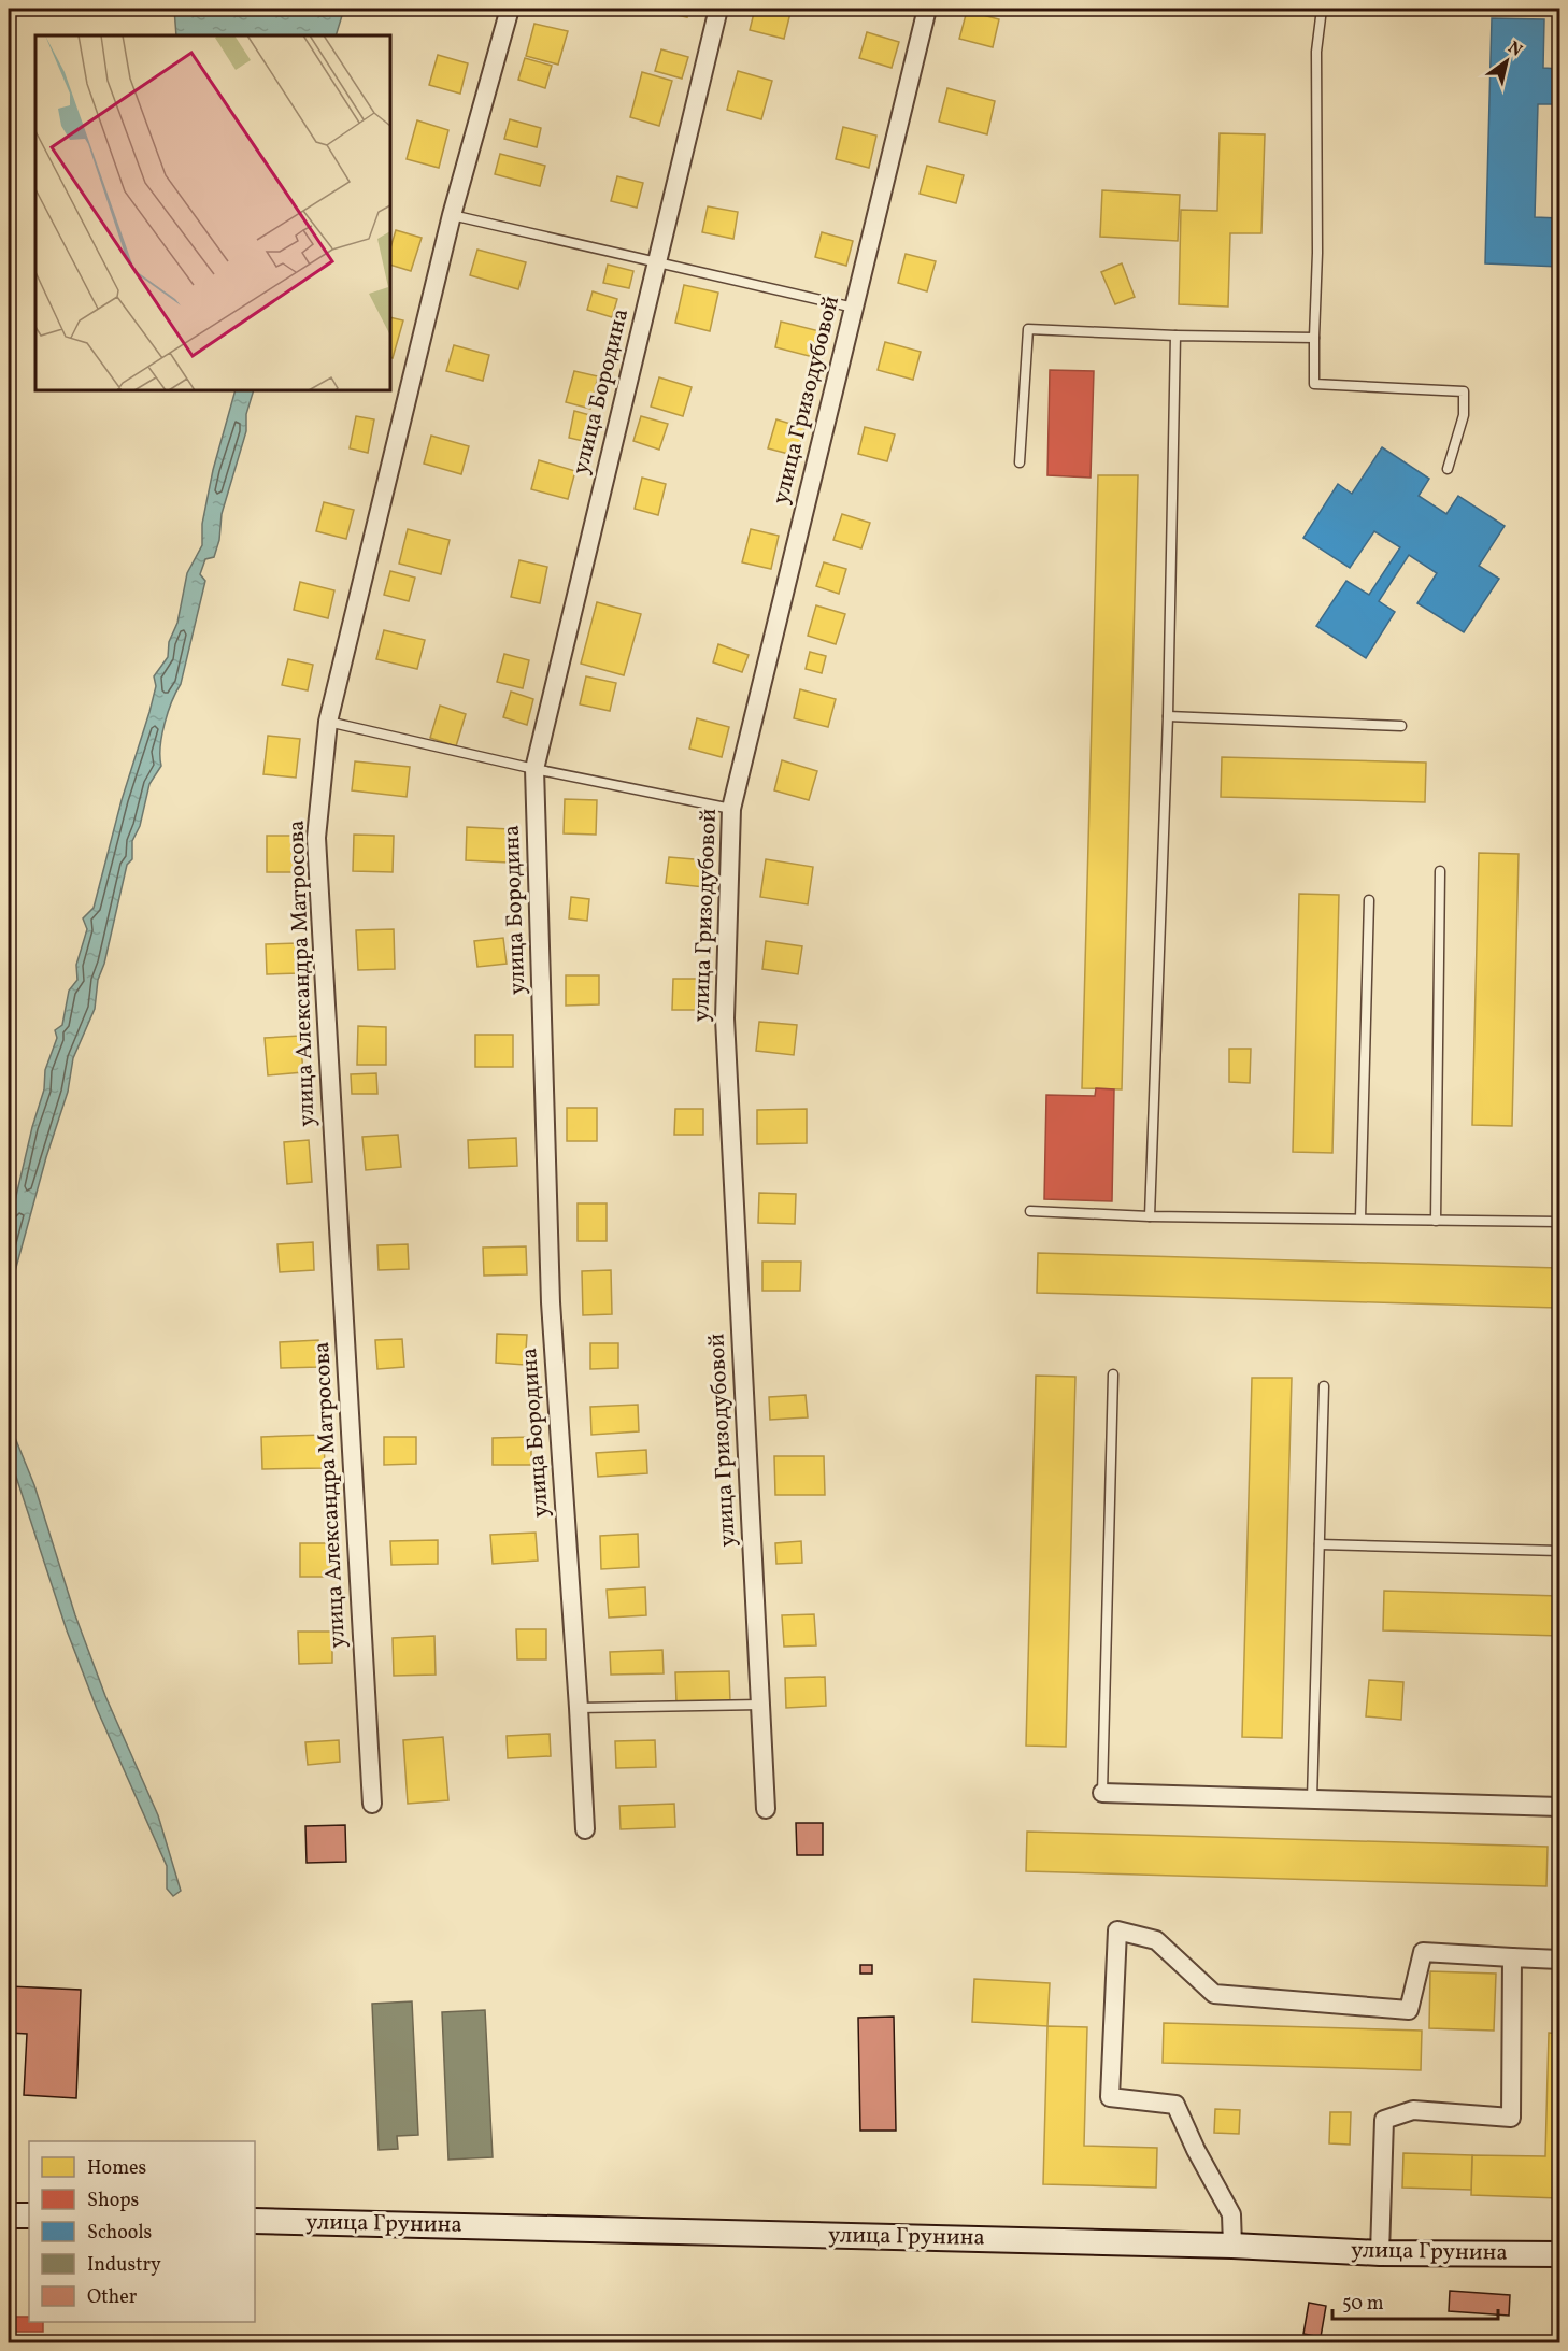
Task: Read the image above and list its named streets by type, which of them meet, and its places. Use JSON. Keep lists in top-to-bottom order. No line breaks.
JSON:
{"streets":{"street":["улица Бородина","улица Гризодубовой","улица Александра Матросова","улица Грунина"]},"legend":["Homes","Shops","Schools","Industry","Other"],"scale_bar":"50 m","north":"top right"}
